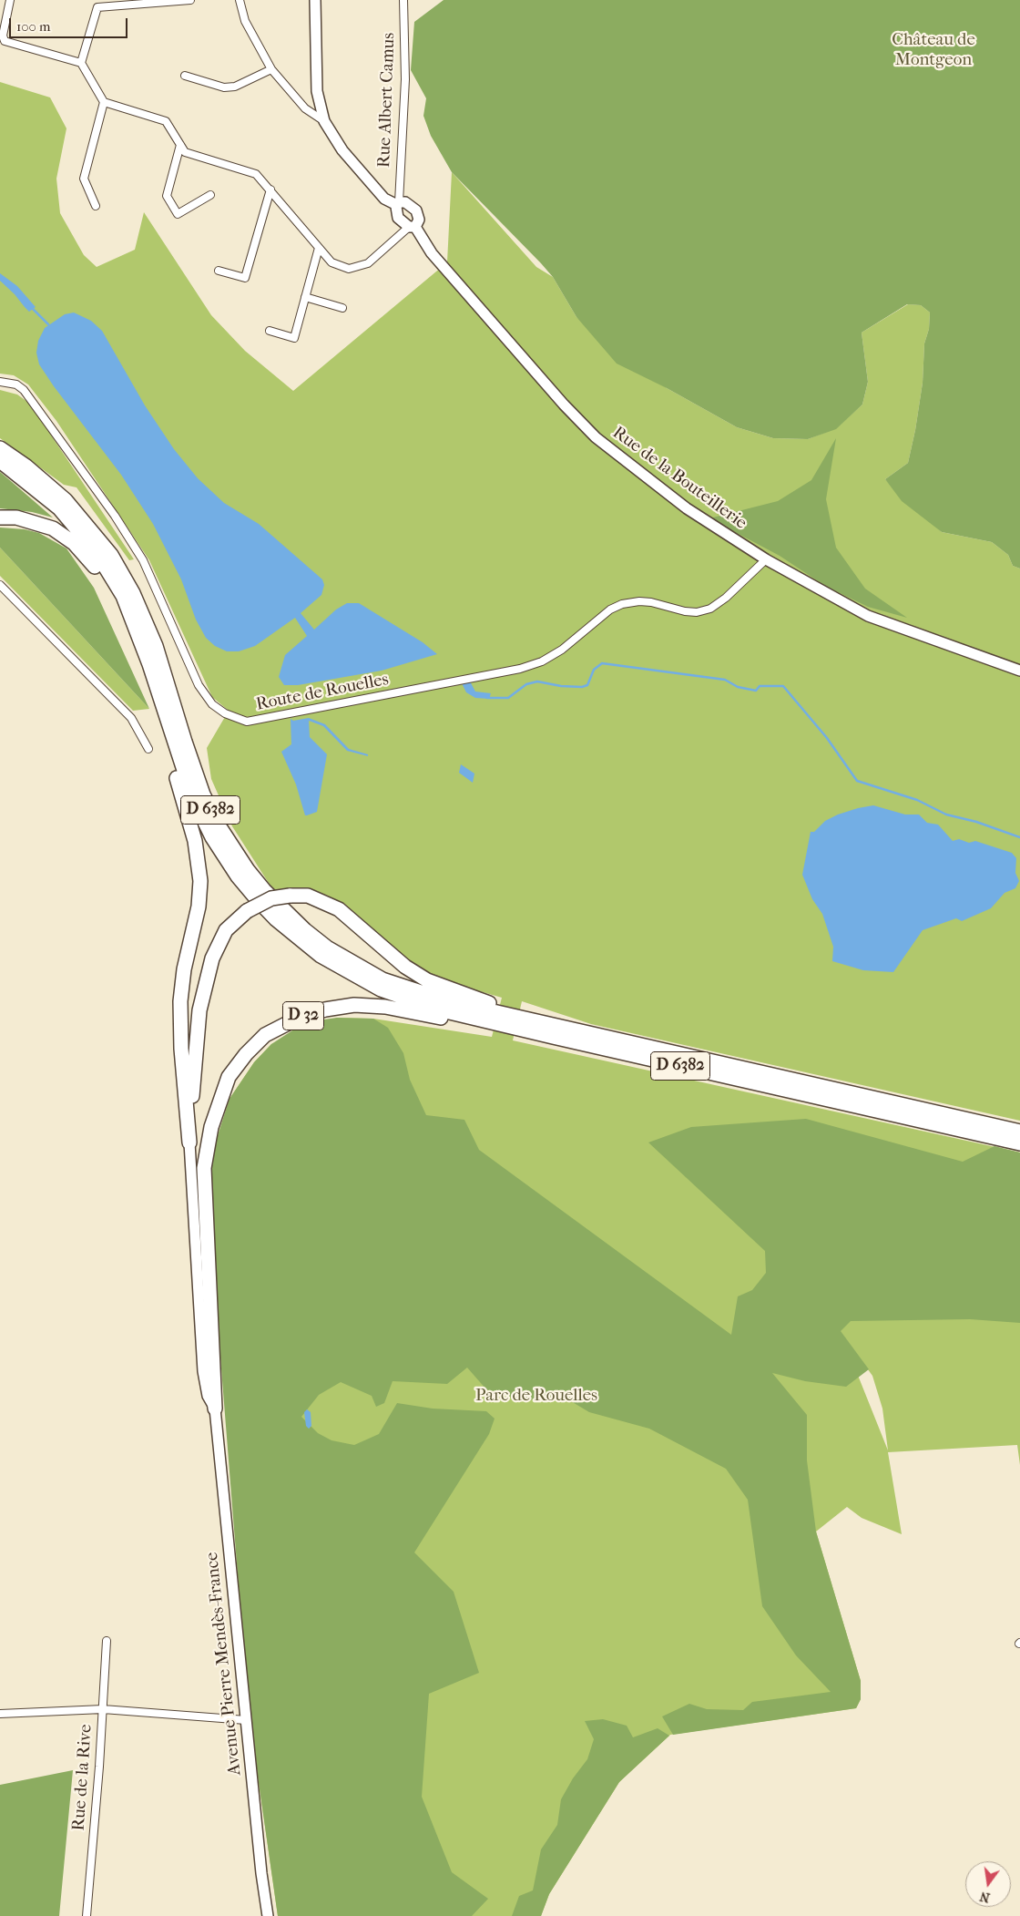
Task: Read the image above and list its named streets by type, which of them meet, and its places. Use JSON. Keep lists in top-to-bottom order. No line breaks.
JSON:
{"streets":{"highway":["D 6382","D 32"],"street":["Rue Albert Camus","Rue de la Bouteillerie","Route de Rouelles","Avenue Pierre Mendès-France","Rue de la Rive"]},"crossings":[["Rue Albert Camus","Rue de la Bouteillerie"],["Rue de la Bouteillerie","Route de Rouelles"],["D 6382","D 32"],["D 32","Avenue Pierre Mendès-France"]],"parks":["Château de Montgeon","Parc de Rouelles"],"scale_bar":"100 m","north":"bottom"}
